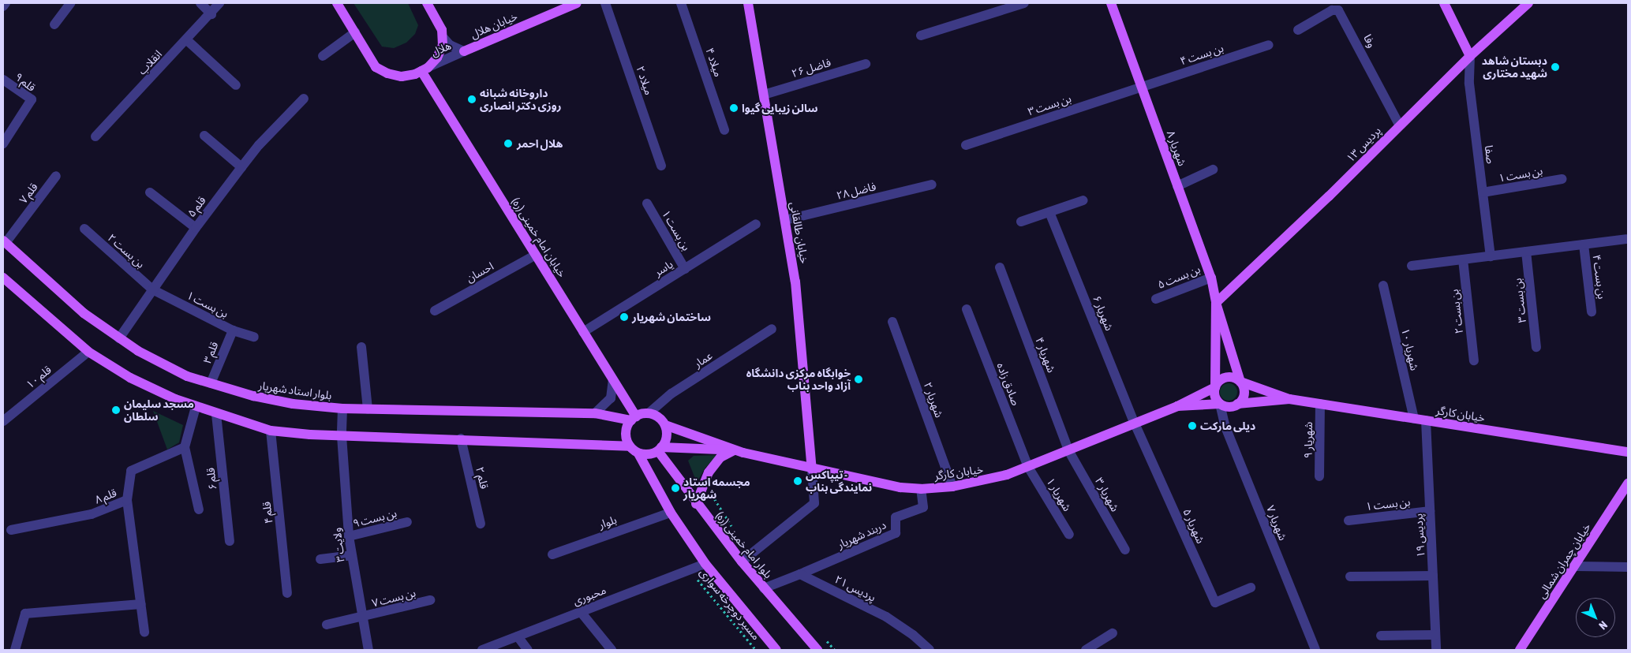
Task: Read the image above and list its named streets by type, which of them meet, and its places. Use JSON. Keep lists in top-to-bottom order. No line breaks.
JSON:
{"streets":{"main road":["خیابان هلال","پردیس ۱۳","شهریار ۸","خیابان طالقانی","خیابان امام خمینی (ره)","بلوار استاد شهریار","خیابان کارگر","بلوار امام خمینی (ره)","خیابان چمران شمالی"],"street":["وفا","هلال","بن بست ۴","انقلاب","میلاد ۴","فاضل ۲۶","میلاد ۲","قلم ۹","بن بست ۳","صفا","بن بست ۱","فاضل ۲۸","قلم ۷","قلم ۵","بن بست ۲","یاسر","احسان","بن بست ۵","شهریار ۶","شهریار ۱۰","قلم ۳","شهریار ۴","عمار","قلم ۱۰","صادق زاده","شهریار ۲","شهریار ۹","قلم ۲","قلم ۶","شهریار ۱","شهریار ۳","قلم ۸","قلم ۴","بن بست ۹","بلوار","شهریار ۷","شهریار ۵","دربند شهریار","پردیس ۱۹","ولایت ۳","پردیس ۲۱","محبوری","بن بست ۷"],"path":["مسیر دوچرخه سواری"]},"crossings":[["خیابان هلال","هلال"],["وفا","پردیس ۱۳"],["هلال","خیابان امام خمینی (ره)"],["بن بست ۴","بن بست ۳"],["بن بست ۴","شهریار ۸"],["فاضل ۲۶","خیابان طالقانی"],["بن بست ۳","شهریار ۸"],["پردیس ۱۳","شهریار ۸"],["پردیس ۱۳","صفا"],["شهریار ۸","بن بست ۵"],["شهریار ۸","خیابان کارگر"],["شهریار ۸","شهریار ۷"],["صفا","بن بست ۱"],["بن بست ۱","قلم ۵"],["بن بست ۱","بن بست ۲"],["بن بست ۱","یاسر"],["بن بست ۱","قلم ۳"],["بن بست ۱","پردیس ۱۹"],["فاضل ۲۸","خیابان طالقانی"],["قلم ۷","بلوار استاد شهریار"],["قلم ۵","بن بست ۲"],["قلم ۵","بلوار استاد شهریار"],["خیابان طالقانی","خیابان کارگر"],["خیابان امام خمینی (ره)","یاسر"],["خیابان امام خمینی (ره)","احسان"],["خیابان امام خمینی (ره)","عمار"],["خیابان امام خمینی (ره)","بلوار استاد شهریار"],["خیابان امام خمینی (ره)","بلوار امام خمینی (ره)"],["شهریار ۶","خیابان کارگر"],["شهریار ۶","شهریار ۵"],["شهریار ۱۰","خیابان کارگر"],["قلم ۳","بلوار استاد شهریار"],["شهریار ۴","خیابان کارگر"],["شهریار ۴","شهریار ۳"],["عمار","بلوار استاد شهریار"],["عمار","بلوار امام خمینی (ره)"],["صادق زاده","خیابان کارگر"],["صادق زاده","شهریار ۱"],["بلوار استاد شهریار","ولایت ۳"],["بلوار استاد شهریار","بلوار امام خمینی (ره)"],["شهریار ۲","خیابان کارگر"],["خیابان کارگر","شهریار ۹"],["خیابان کارگر","شهریار ۱"],["خیابان کارگر","شهریار ۳"],["خیابان کارگر","شهریار ۷"],["خیابان کارگر","شهریار ۵"],["خیابان کارگر","دربند شهریار"],["خیابان کارگر","پردیس ۱۹"],["بن بست ۹","ولایت ۳"],["دربند شهریار","پردیس ۲۱"],["ولایت ۳","بن بست ۷"],["محبوری","مسیر دوچرخه سواری"]],"places":["دبستان شاهد شهید مختاری","داروخانه شبانه روزی دکتر انصاری","سالن زیبایی گیوا","هلال احمر","ساختمان شهریار","خوابگاه مرکزی دانشگاه آزاد واحد بناب","مسجد سلیمان سلطان","دیلی مارکت","تیپاکس - نمایندگی بناب","مجسمه استاد شهریار"],"north":"bottom right"}
